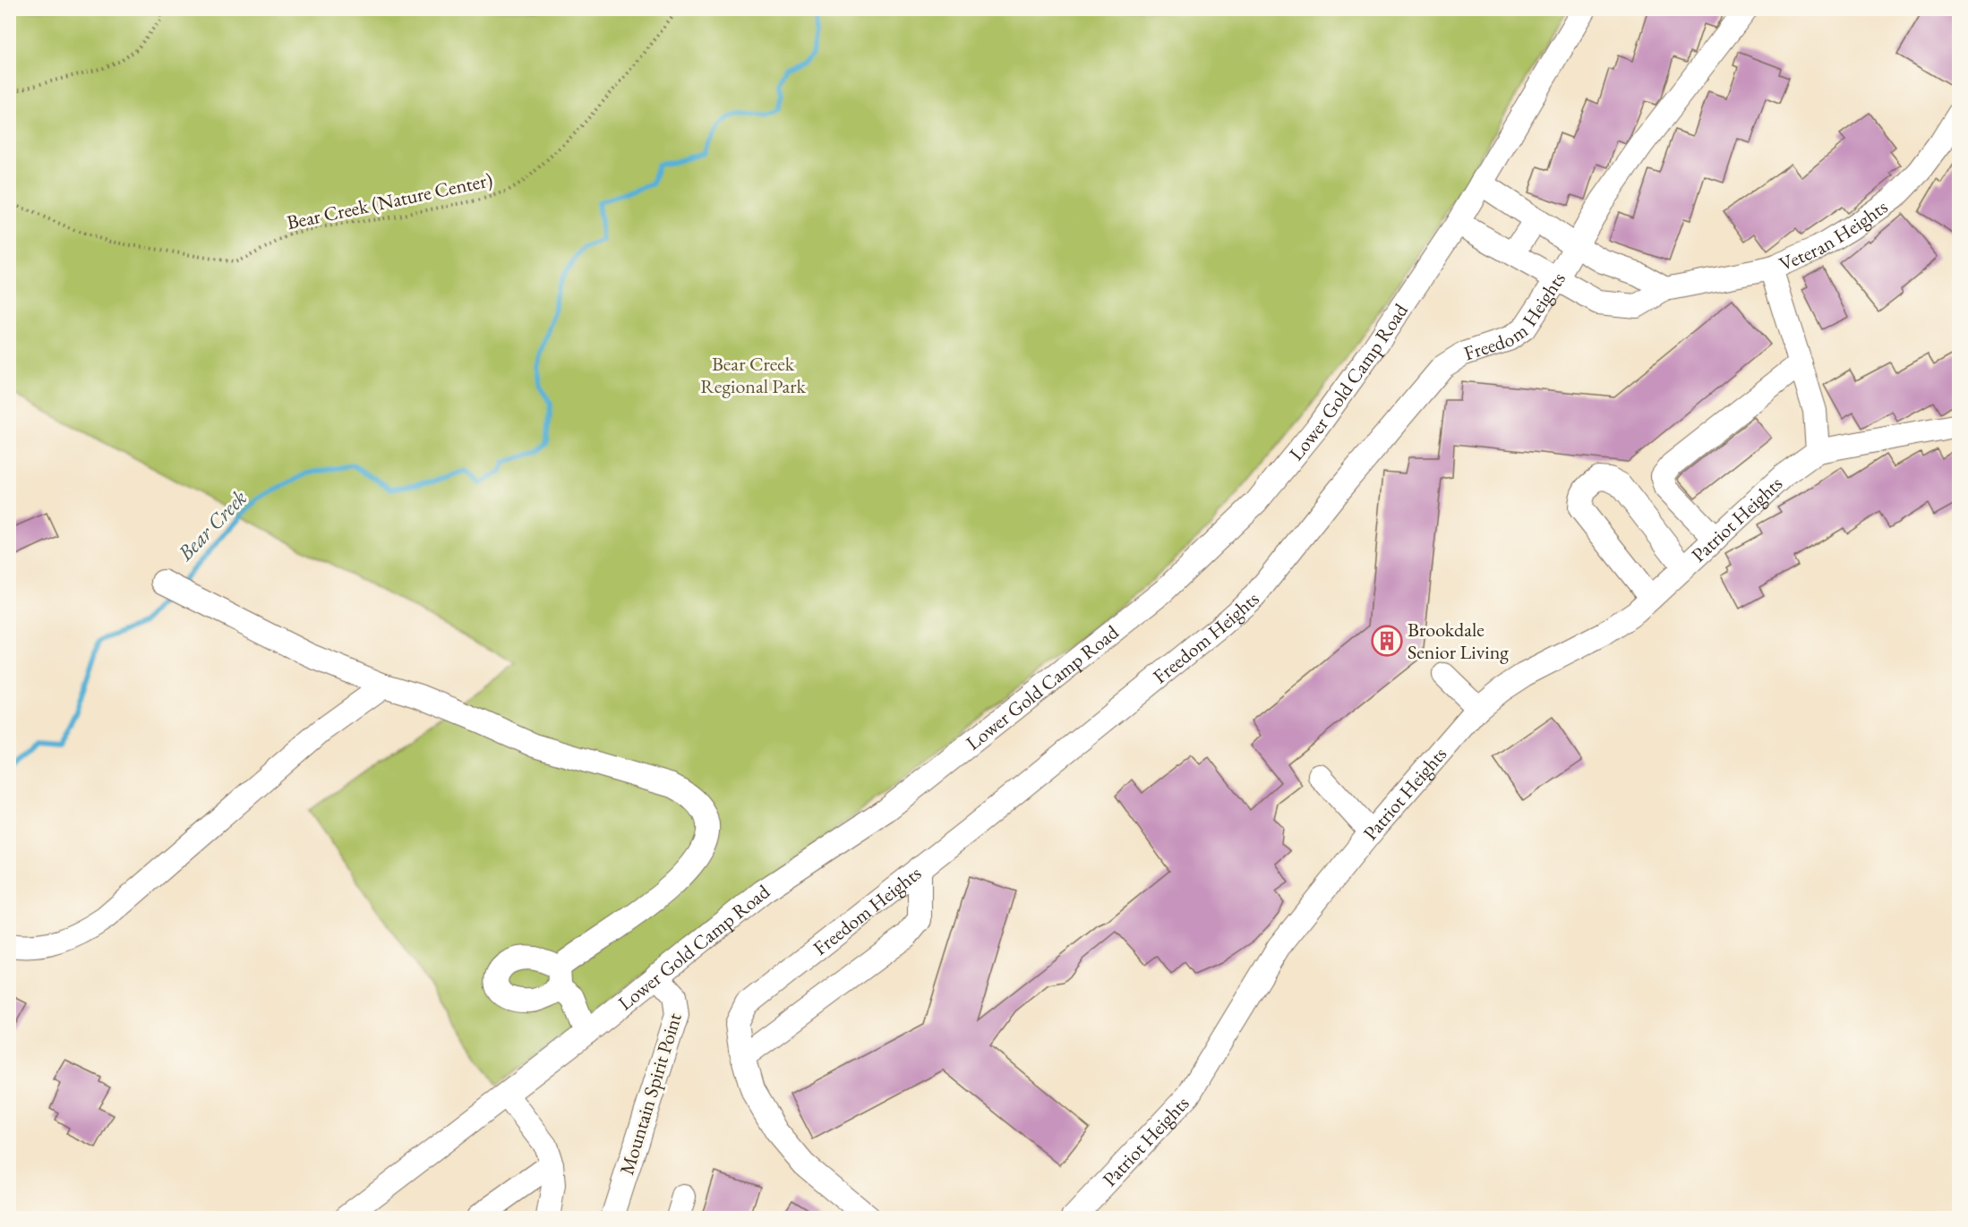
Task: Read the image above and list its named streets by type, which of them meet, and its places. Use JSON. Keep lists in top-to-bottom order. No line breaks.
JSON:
{"streets":{"street":["Veteran Heights","Freedom Heights","Lower Gold Camp Road","Patriot Heights","Mountain Spirit Point"],"path":["Bear Creek (Nature Center)"]},"crossings":[["Veteran Heights","Freedom Heights"],["Veteran Heights","Lower Gold Camp Road"],["Lower Gold Camp Road","Mountain Spirit Point"]],"water":["Bear Creek"],"parks":["Bear Creek Regional Park"],"places":{"building":["Brookdale Senior Living"]}}
